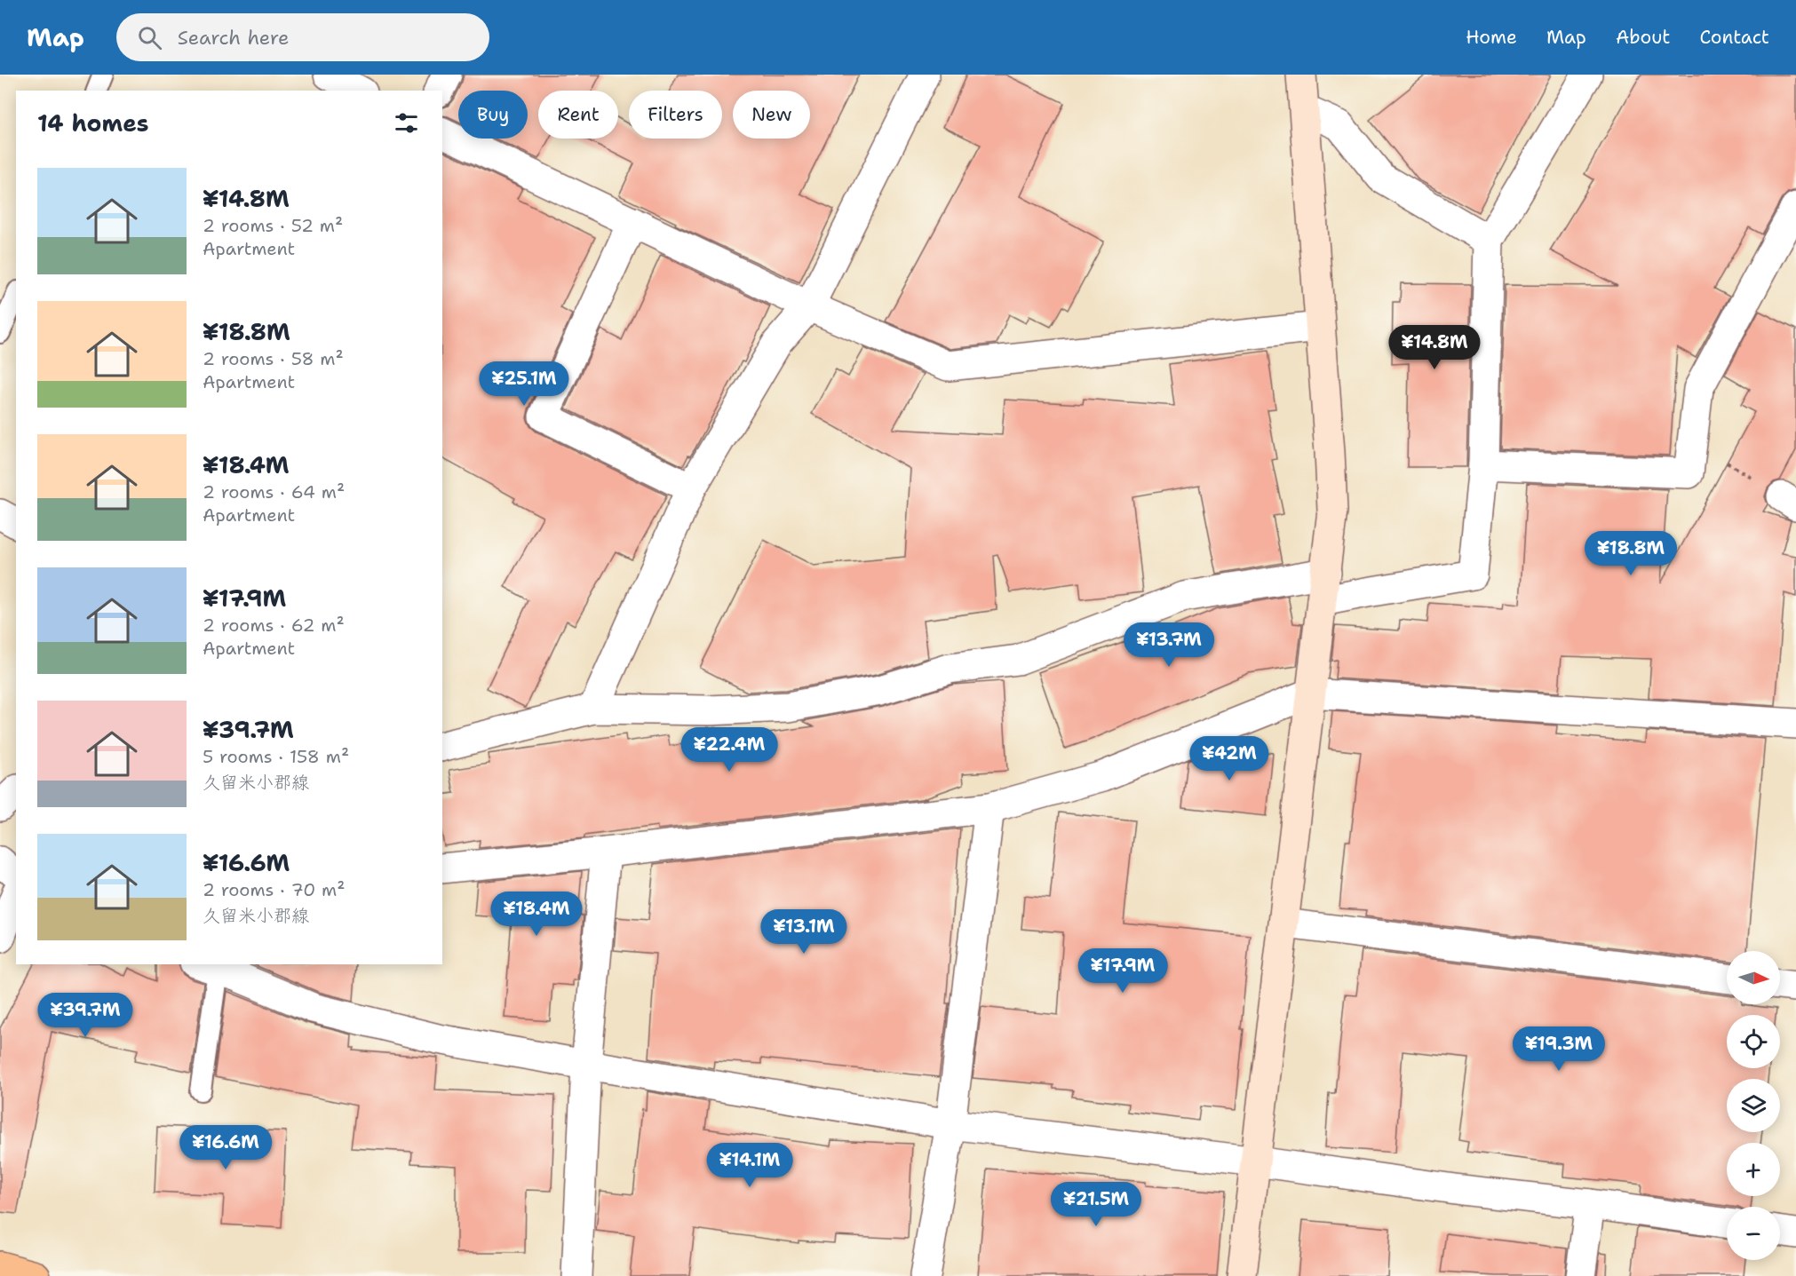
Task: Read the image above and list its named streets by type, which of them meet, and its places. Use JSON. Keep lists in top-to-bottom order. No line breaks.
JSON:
{"north":"right","page":{"header":"Map","search":"Search here","nav":["Home","Map","About","Contact"],"chip":["Buy","Rent","Filters","New"],"heading":"14 homes","list":[{"name":"¥14.8M","note":"2 rooms · 52 m² · Apartment"},{"name":"¥18.8M","note":"2 rooms · 58 m² · Apartment"},{"name":"¥18.4M","note":"2 rooms · 64 m² · Apartment"},{"name":"¥17.9M","note":"2 rooms · 62 m² · Apartment"},{"name":"¥39.7M","note":"5 rooms · 158 m² · 久留米小郡線"},{"name":"¥16.6M","note":"2 rooms · 70 m² · 久留米小郡線"}],"price":["¥14.8M","¥25.1M","¥18.8M","¥13.7M","¥22.4M","¥42M","¥18.4M","¥13.1M","¥17.9M","¥39.7M","¥19.3M","¥16.6M","¥14.1M","¥21.5M"],"map_buttons":["+","−"]}}
